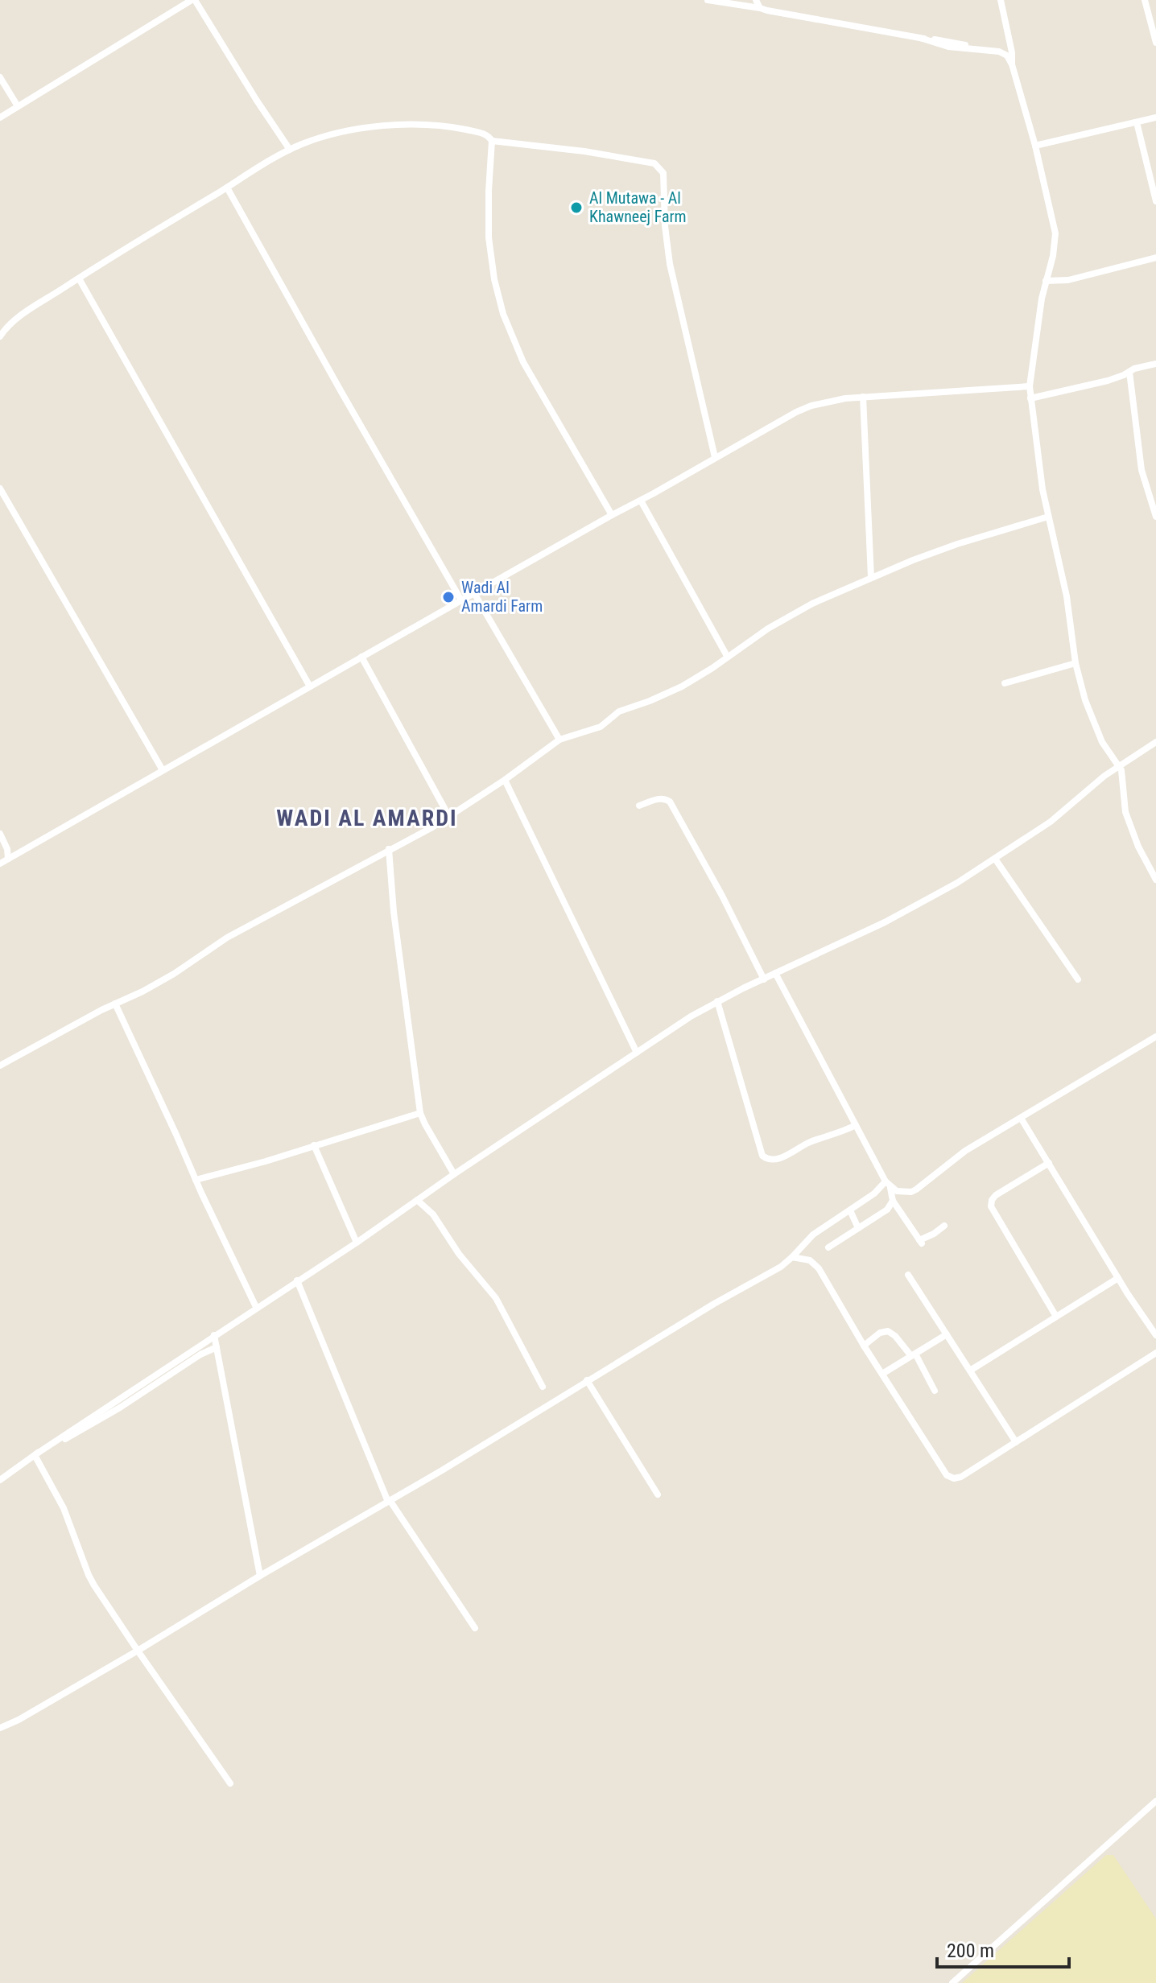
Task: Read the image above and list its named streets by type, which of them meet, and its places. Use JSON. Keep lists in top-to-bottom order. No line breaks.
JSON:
{"districts":["WADI AL AMARDI"],"places":["Al Mutawa - Al Khawneej Farm","Wadi Al Amardi Farm"],"scale_bar":"200 m"}
